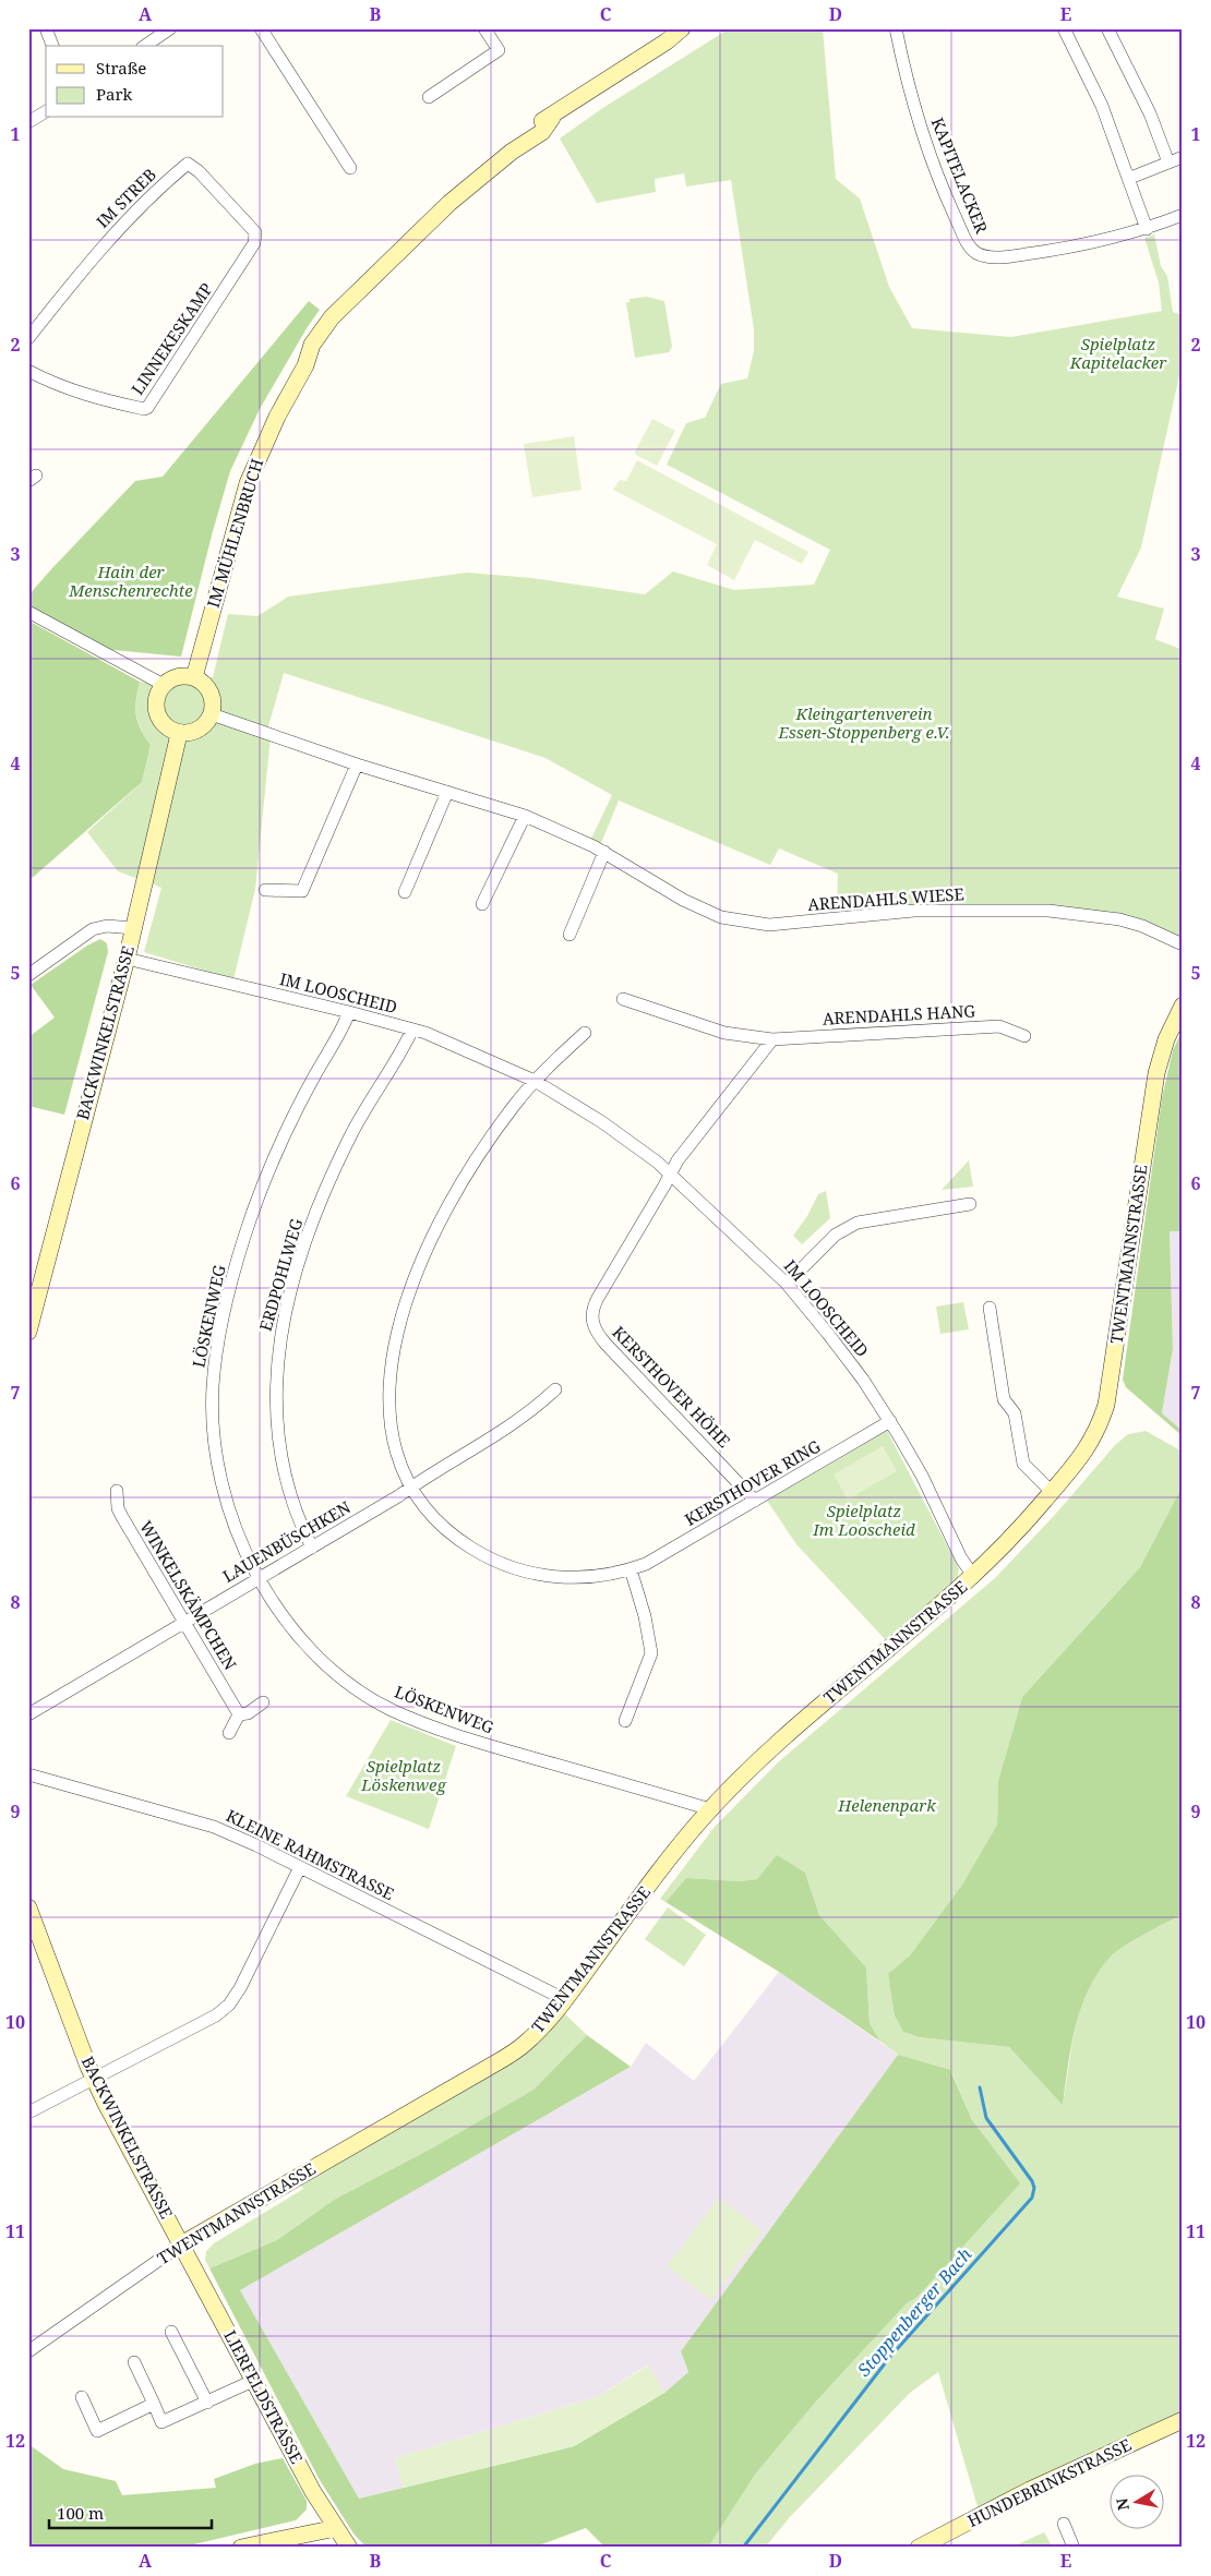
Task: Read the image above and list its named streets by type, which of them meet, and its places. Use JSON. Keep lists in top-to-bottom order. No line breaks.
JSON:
{"streets":{"main road":["IM MÜHLENBRUCH","BACKWINKELSTRASSE","TWENTMANNSTRASSE","LIERFELDSTRASSE","HUNDEBRINKSTRASSE"],"street":["KAPITELACKER","IM STREB","LINNEKESKAMP","ARENDAHLS WIESE","IM LOOSCHEID","ARENDAHLS HANG","ERDPOHLWEG","LÖSKENWEG","KERSTHOVER HÖHE","KERSTHOVER RING","LAUENBÜSCHKEN","WINKELSKÄMPCHEN","KLEINE RAHMSTRASSE"]},"crossings":[["IM STREB","LINNEKESKAMP"],["IM MÜHLENBRUCH","ARENDAHLS WIESE"],["IM MÜHLENBRUCH","BACKWINKELSTRASSE"],["ARENDAHLS WIESE","BACKWINKELSTRASSE"],["IM LOOSCHEID","BACKWINKELSTRASSE"],["IM LOOSCHEID","TWENTMANNSTRASSE"],["IM LOOSCHEID","ERDPOHLWEG"],["IM LOOSCHEID","LÖSKENWEG"],["IM LOOSCHEID","KERSTHOVER HÖHE"],["IM LOOSCHEID","KERSTHOVER RING"],["BACKWINKELSTRASSE","TWENTMANNSTRASSE"],["BACKWINKELSTRASSE","LIERFELDSTRASSE"],["TWENTMANNSTRASSE","LÖSKENWEG"],["TWENTMANNSTRASSE","KLEINE RAHMSTRASSE"],["TWENTMANNSTRASSE","LIERFELDSTRASSE"],["ERDPOHLWEG","LAUENBÜSCHKEN"],["LÖSKENWEG","LAUENBÜSCHKEN"],["KERSTHOVER HÖHE","KERSTHOVER RING"],["KERSTHOVER RING","LAUENBÜSCHKEN"],["LAUENBÜSCHKEN","WINKELSKÄMPCHEN"]],"water":["Stoppenberger Bach"],"parks":["Spielplatz Kapitelacker","Hain der Menschenrechte","Kleingartenverein Essen-Stoppenberg e.V.","Spielplatz Im Looscheid","Spielplatz Löskenweg","Helenenpark"],"legend":["Straße","Park"],"scale_bar":"100 m","north":"left","grid":{"columns":["A","B","C","D","E"],"rows":["1","2","3","4","5","6","7","8","9","10","11","12"]}}
